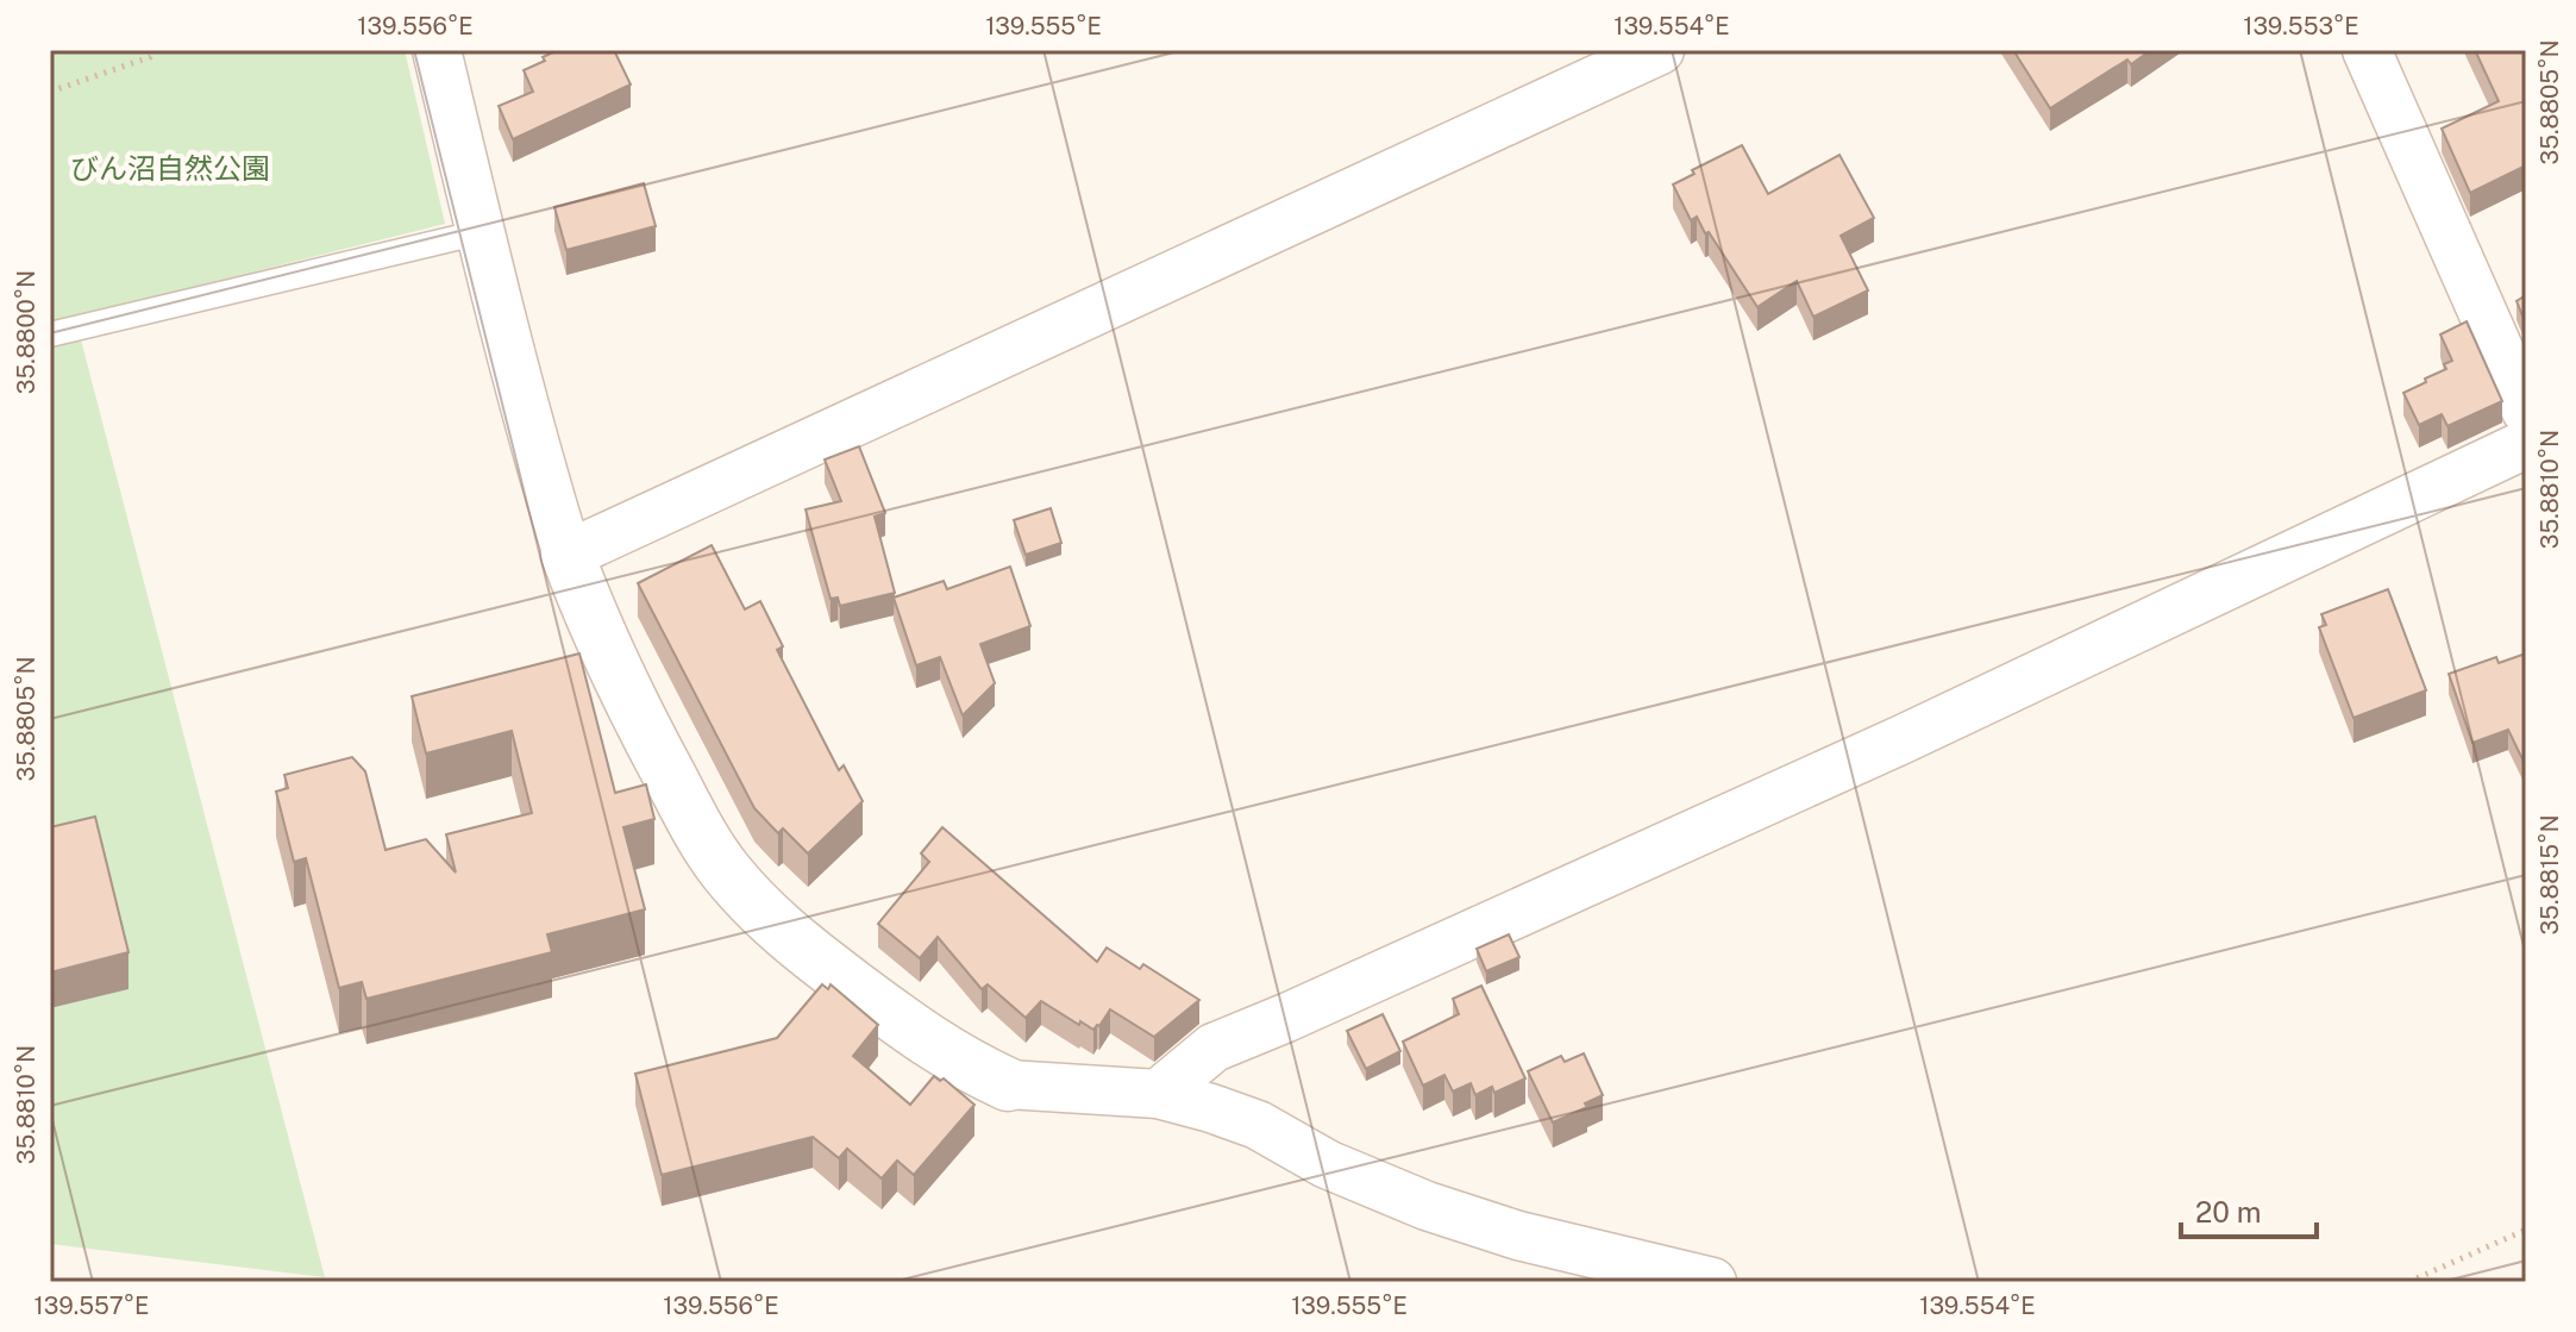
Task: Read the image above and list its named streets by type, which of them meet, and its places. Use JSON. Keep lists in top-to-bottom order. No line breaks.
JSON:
{"parks":["びん沼自然公園"],"scale_bar":"20 m","coordinates":["139.556°E","139.555°E","139.554°E","139.553°E","35.8805°N","35.8800°N","35.8810°N","35.8815°N","139.557°E"]}
